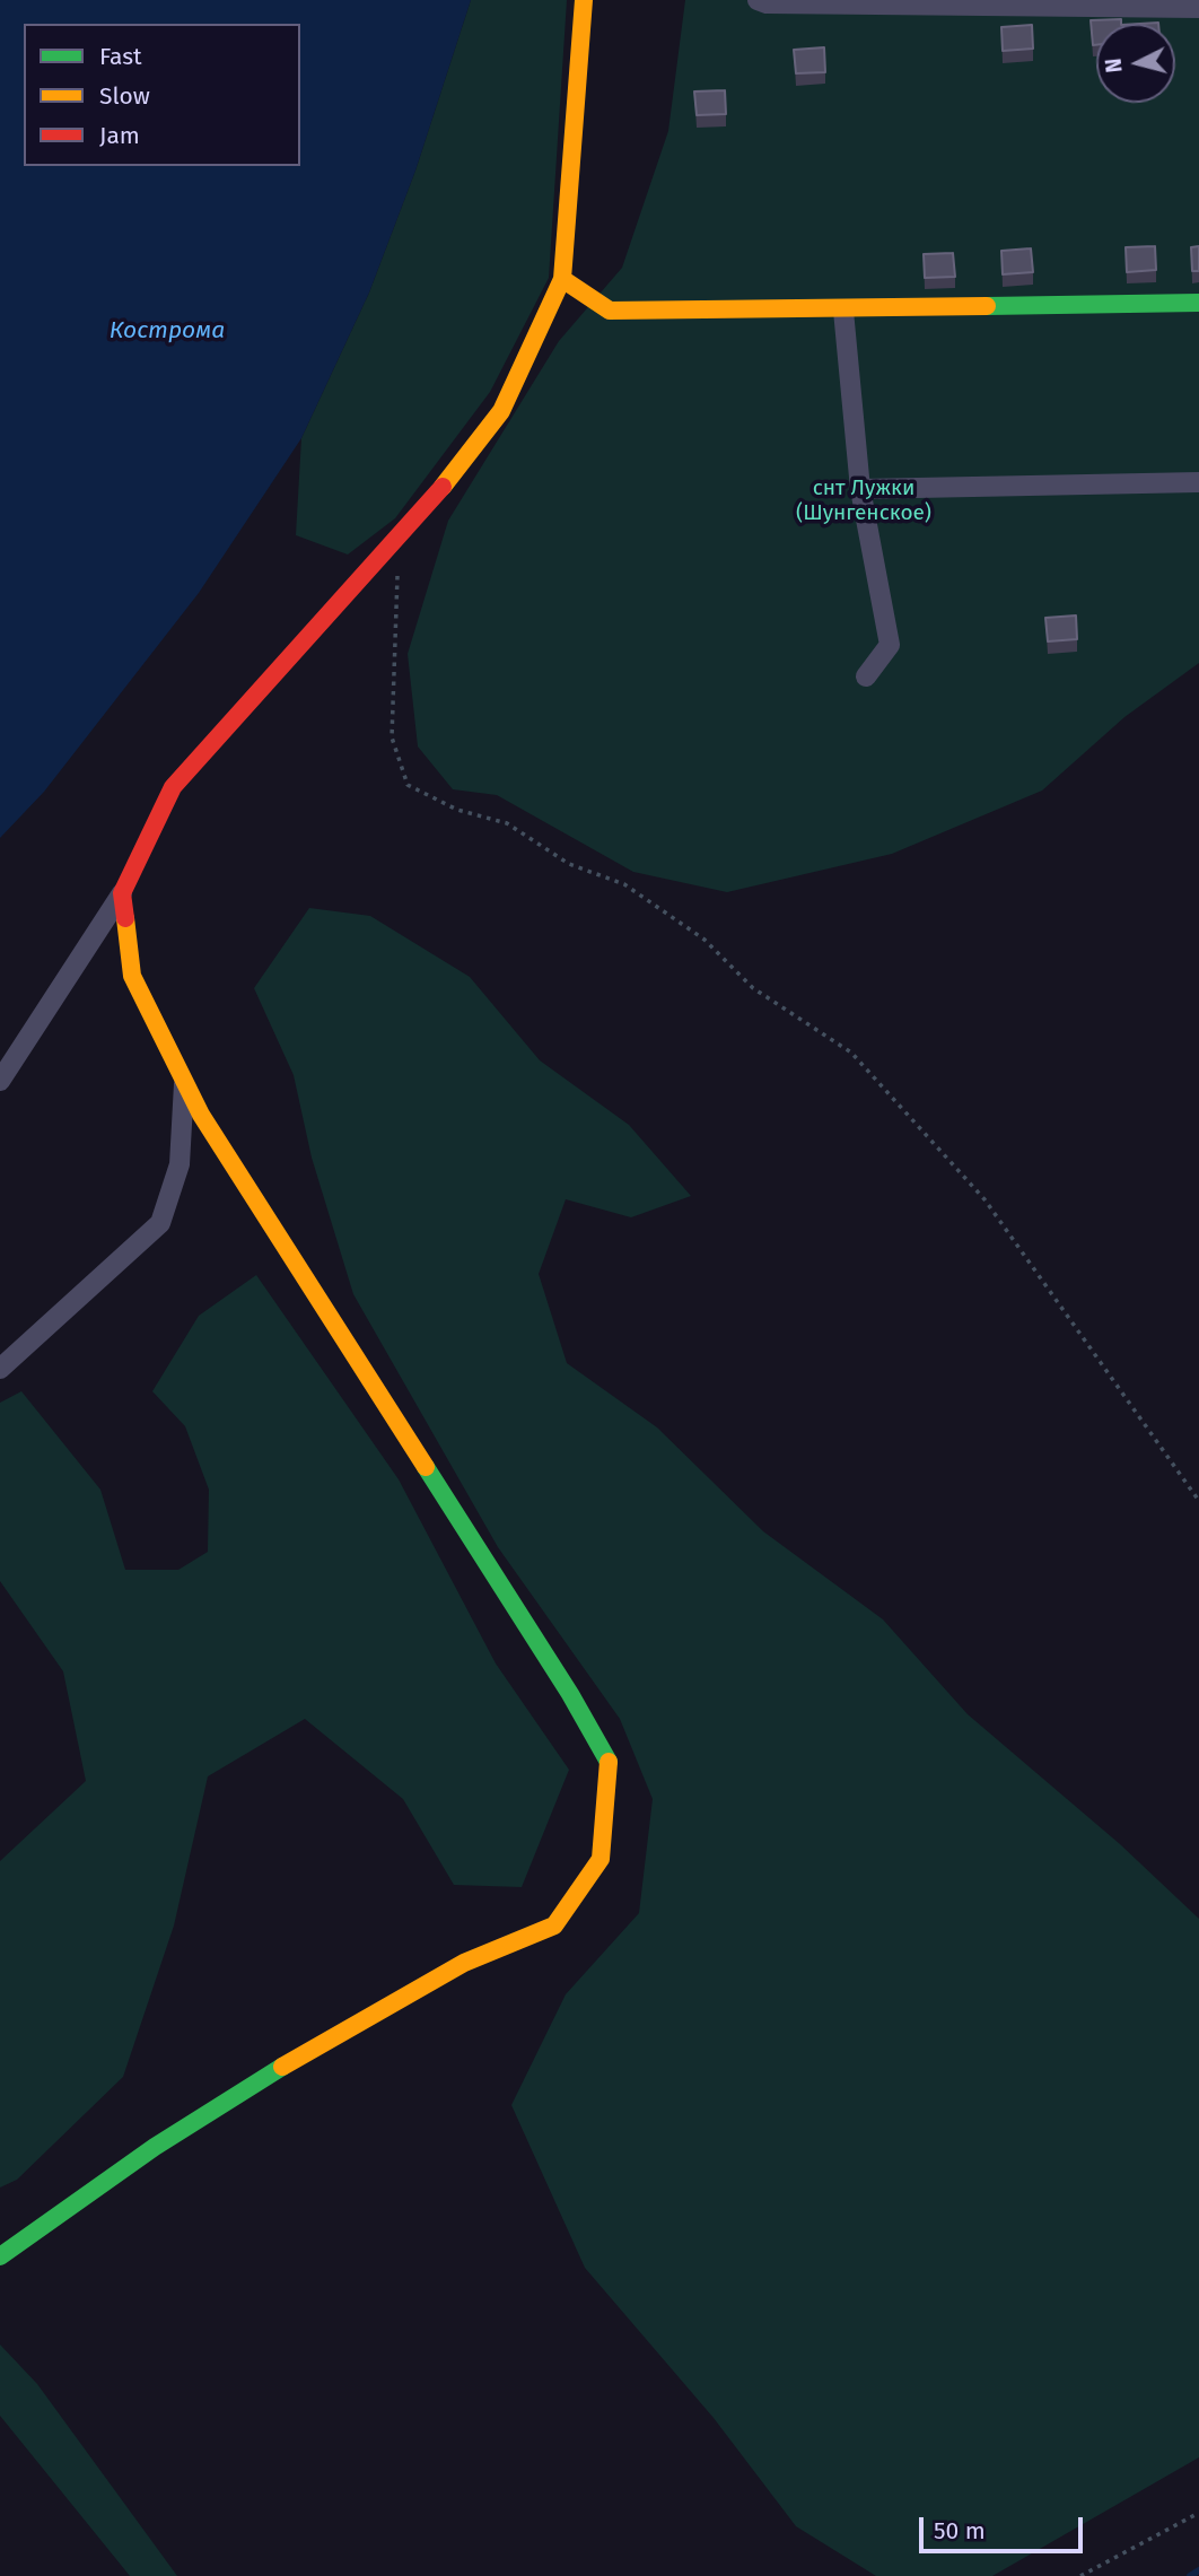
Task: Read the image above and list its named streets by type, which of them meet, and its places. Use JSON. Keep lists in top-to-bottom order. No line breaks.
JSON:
{"water":["Кострома"],"parks":["снт Лужки (Шунгенское)"],"legend":["Fast","Slow","Jam"],"scale_bar":"50 m","north":"left"}
